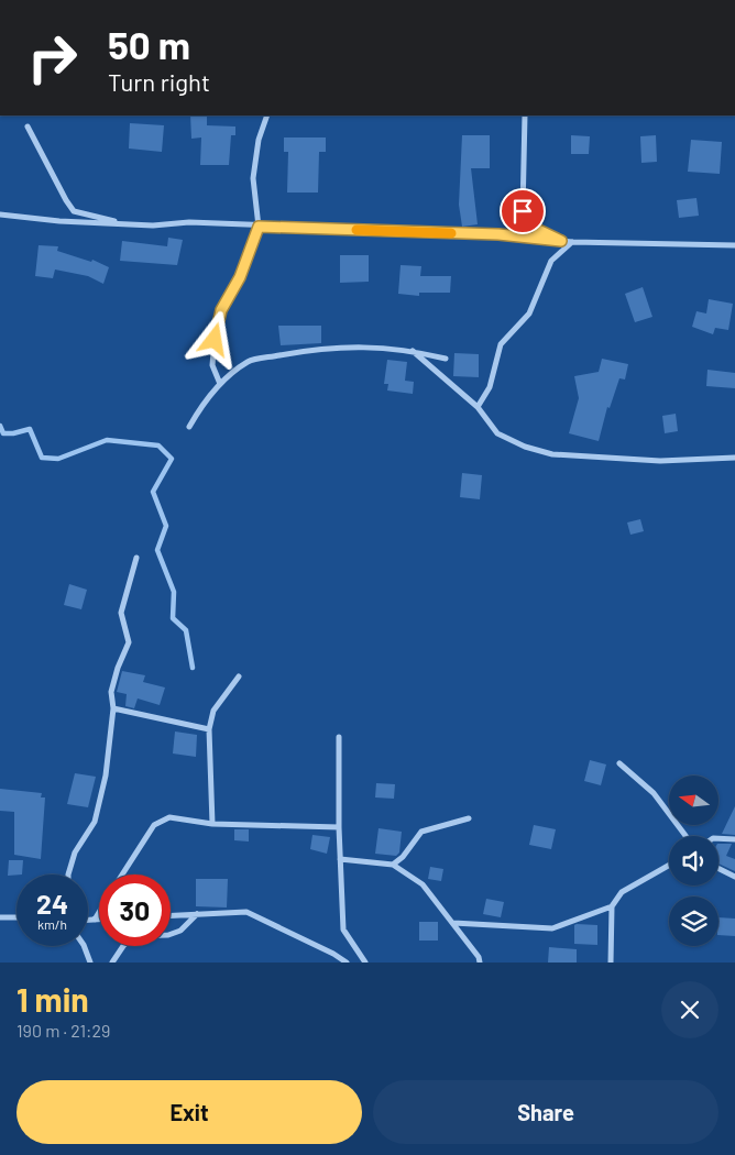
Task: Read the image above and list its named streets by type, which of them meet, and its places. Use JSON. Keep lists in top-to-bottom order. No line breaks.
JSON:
{"north":"left","page":{"turn":["50 m","Turn right"],"speed":"24 km/h","limit":"30","heading":["1 min","190 m · 21:29"],"buttons":["Exit","Share"]}}
